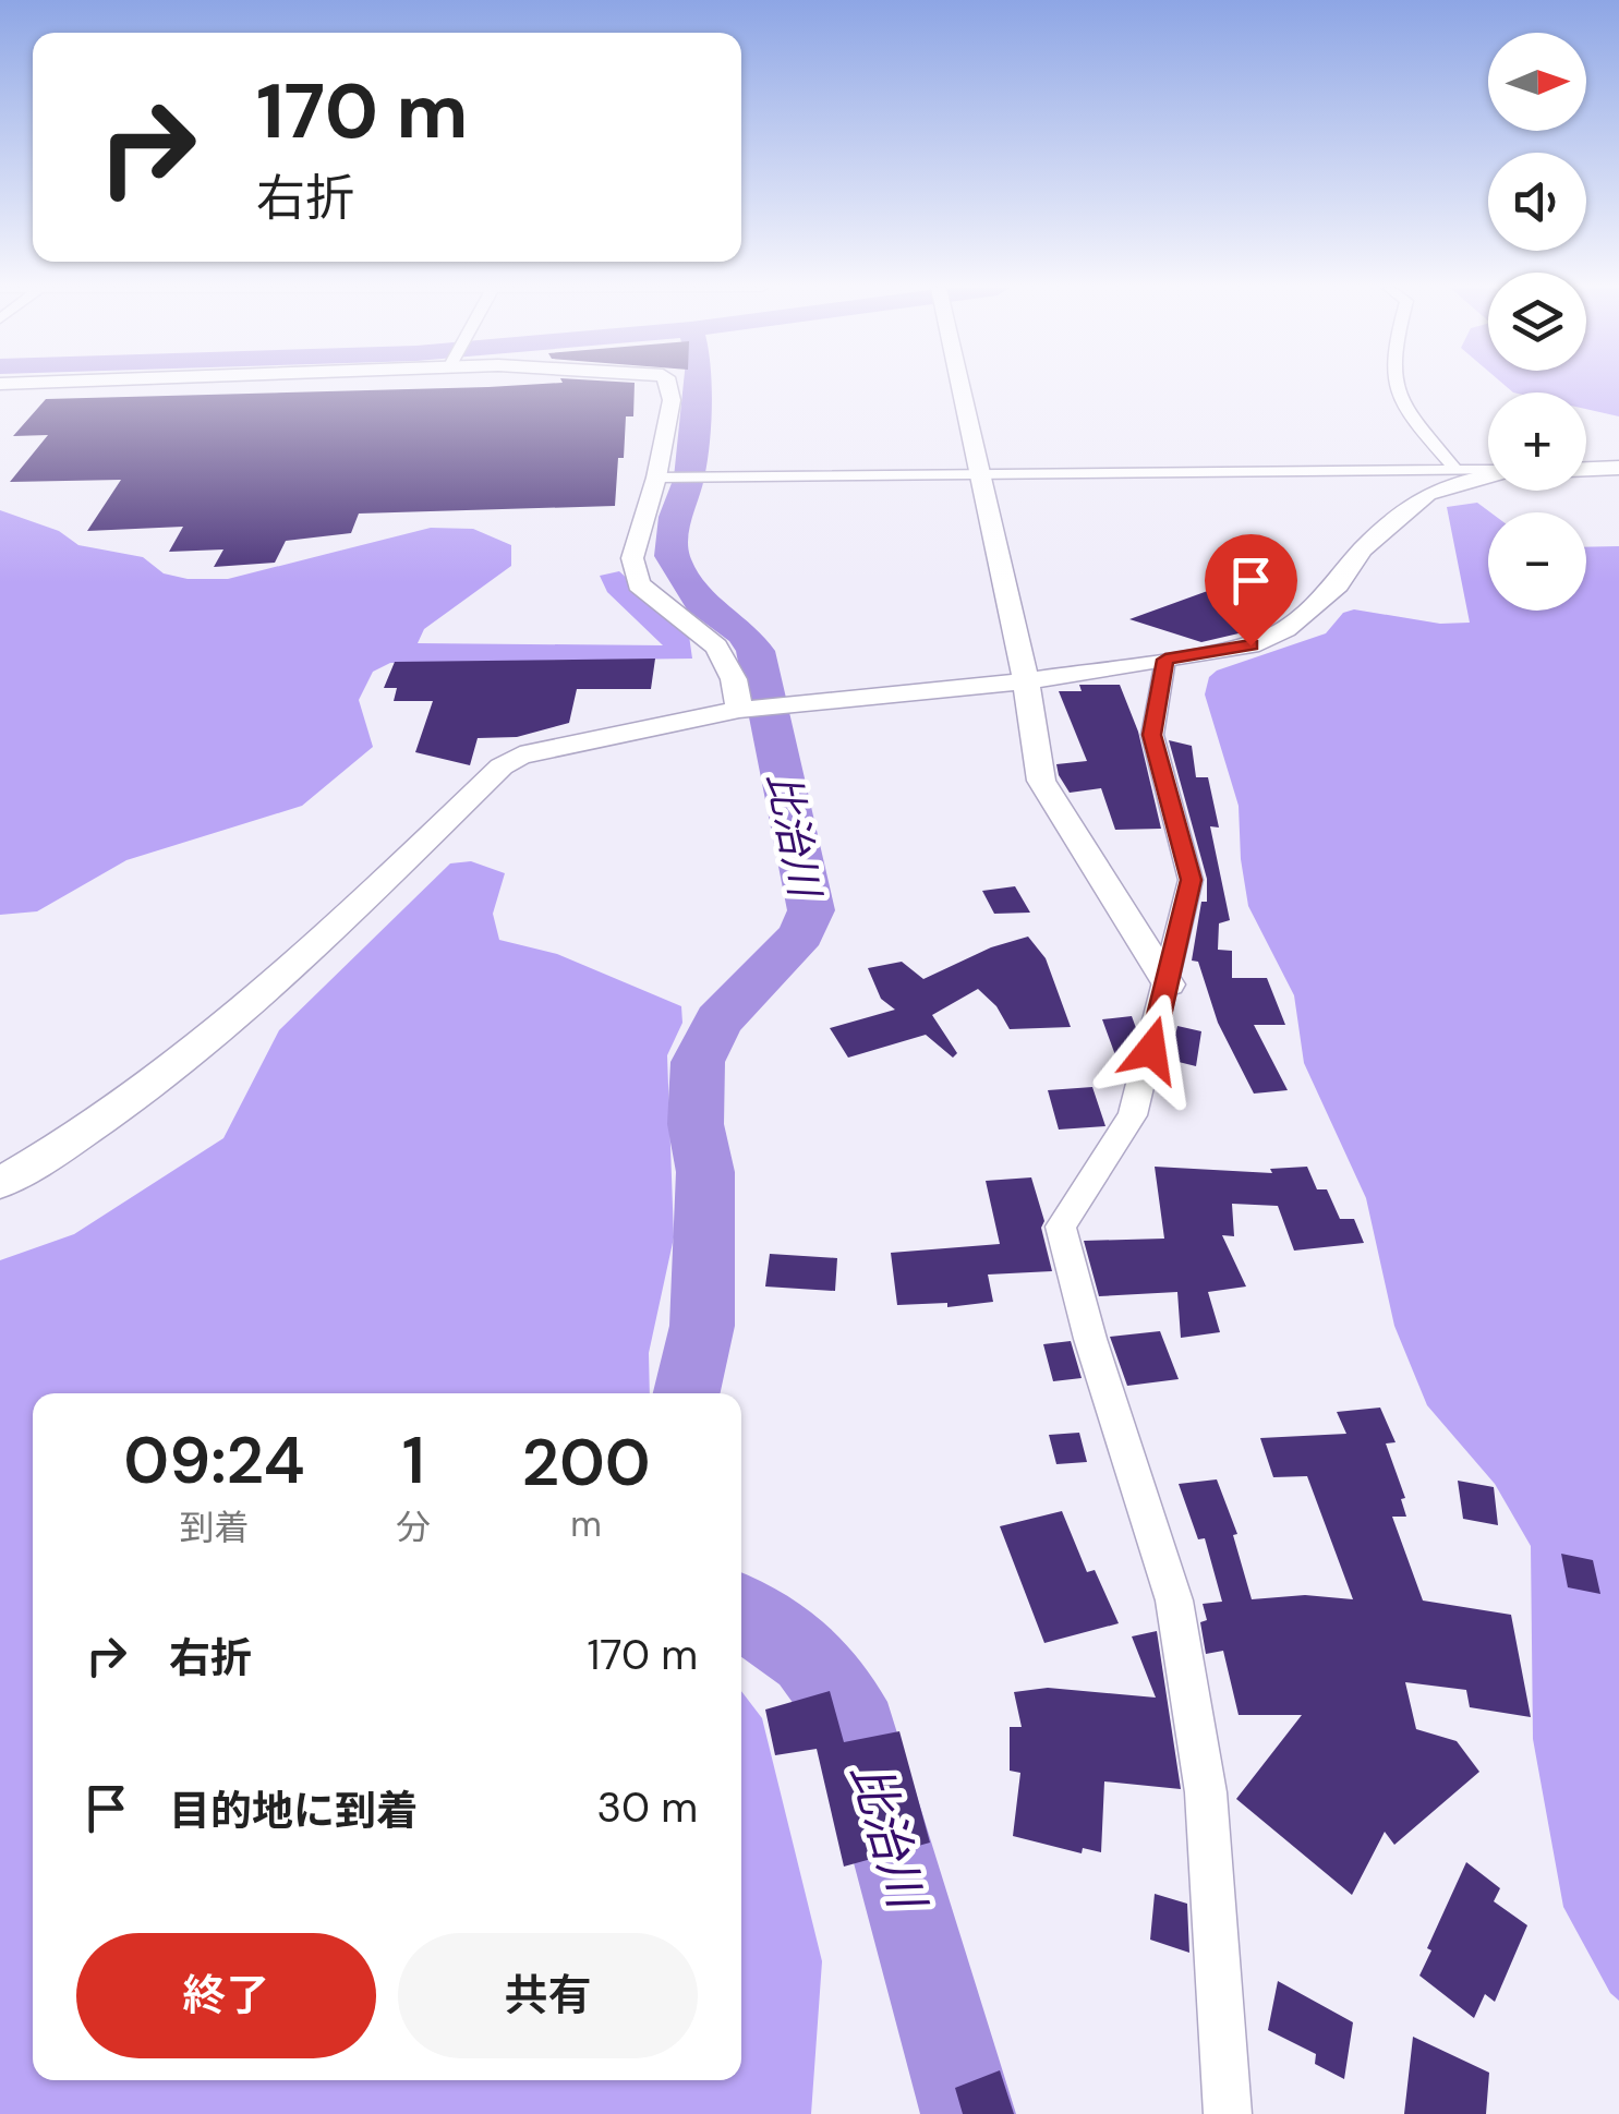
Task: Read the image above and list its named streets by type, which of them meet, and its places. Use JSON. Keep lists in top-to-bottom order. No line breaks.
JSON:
{"water":["比治川"],"north":"right","page":{"map_buttons":["+","−"],"turn":["170 m","右折"],"eta":["09:24","到着","1","分","200","m"],"list":[{"name":"右折","value":"170 m"},{"name":"目的地に到着","value":"30 m"}],"buttons":["終了","共有"]}}
